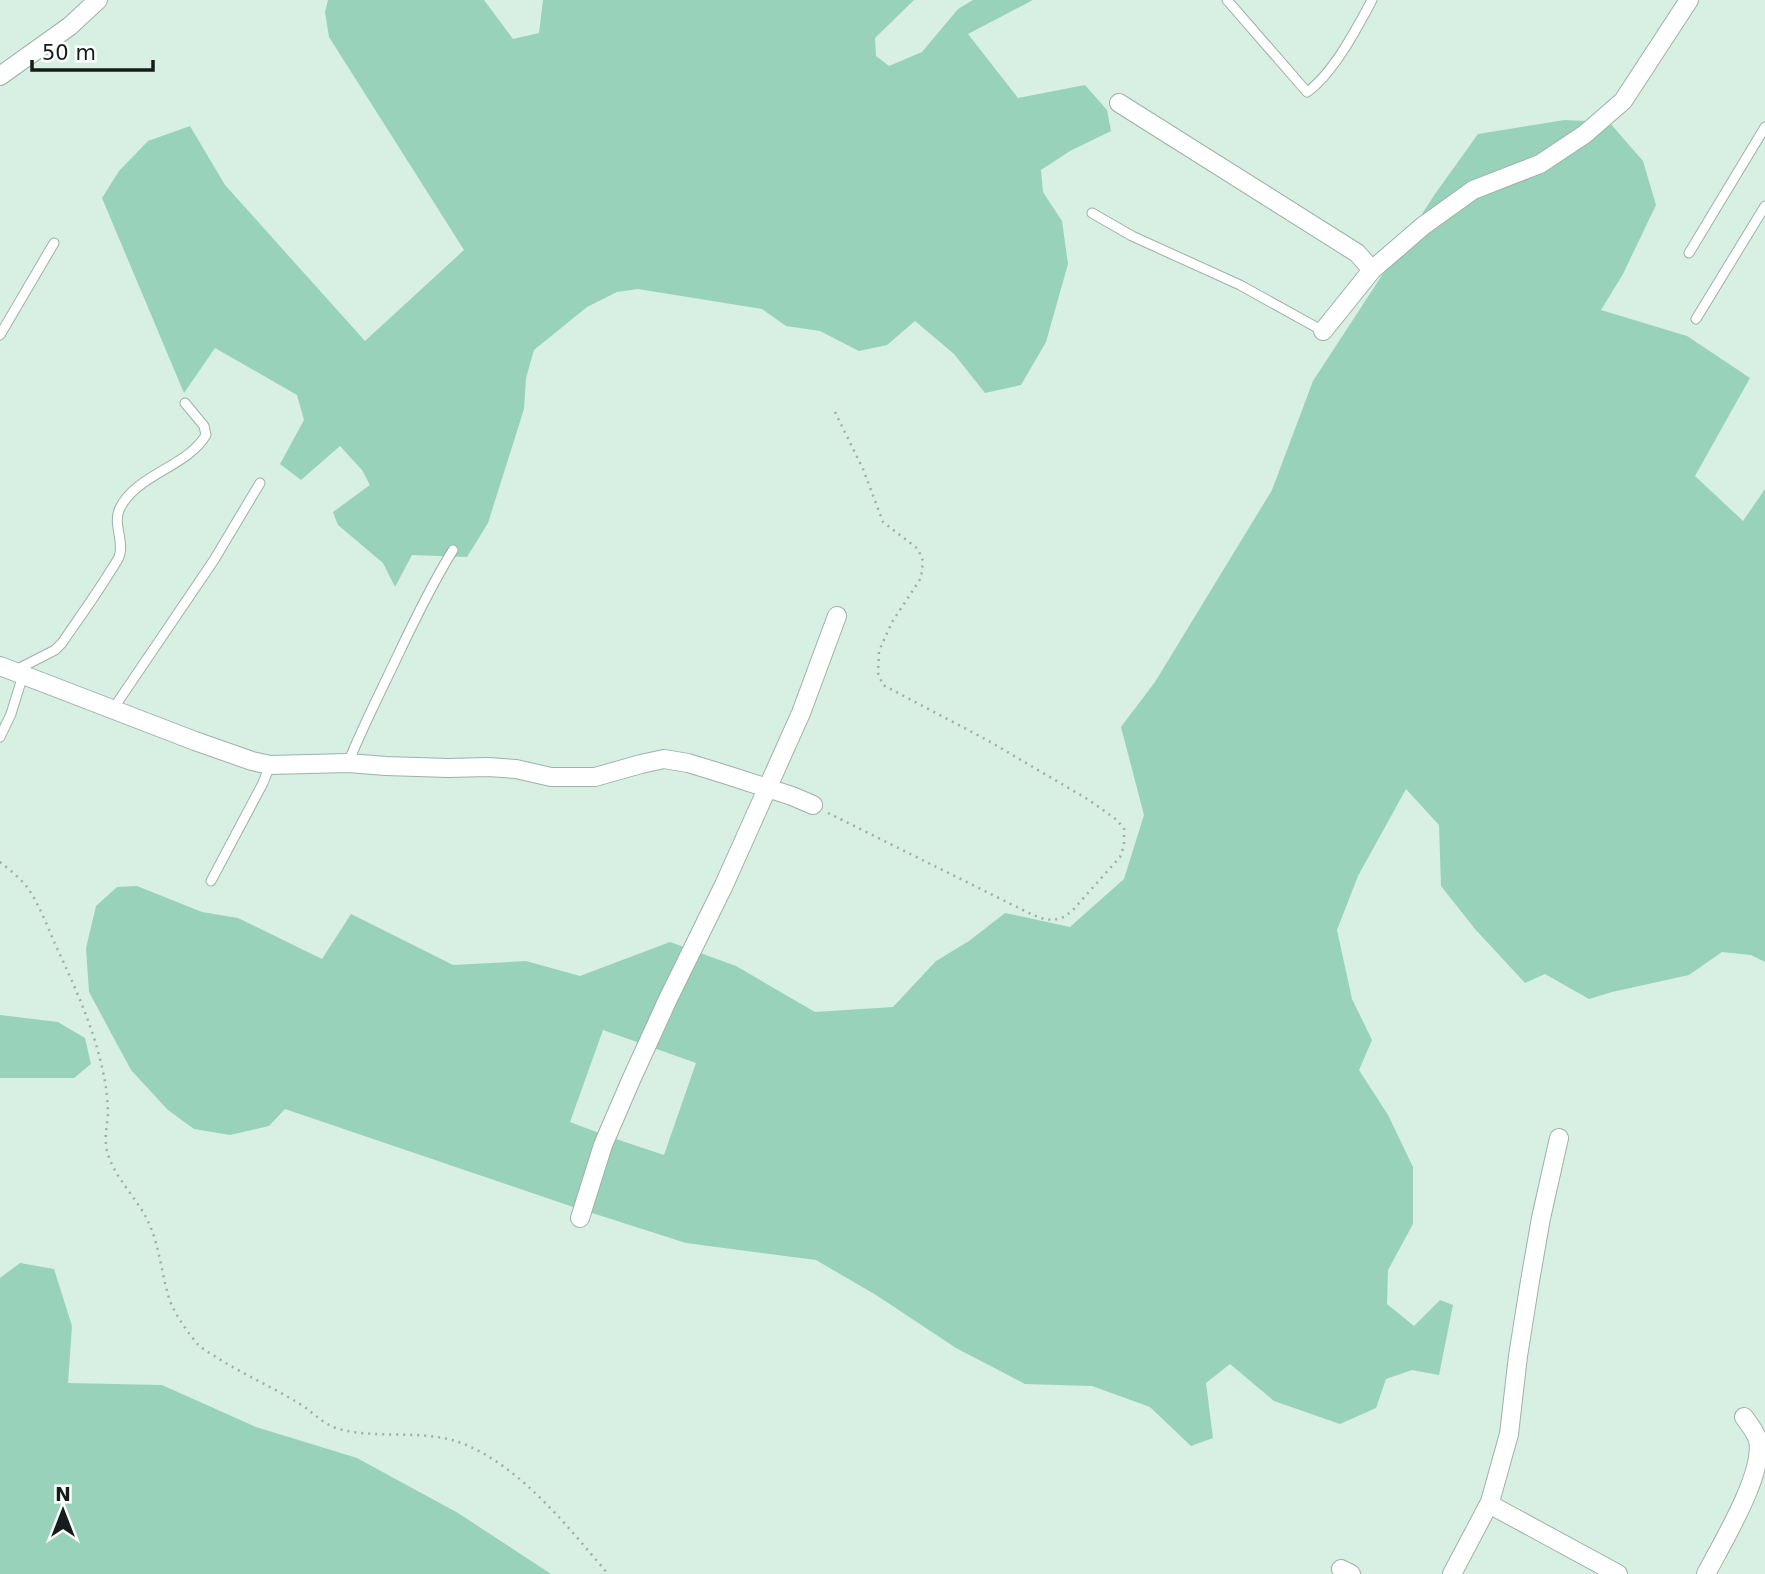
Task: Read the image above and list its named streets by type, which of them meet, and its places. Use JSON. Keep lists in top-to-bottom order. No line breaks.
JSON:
{"scale_bar":"50 m","north":"top"}
